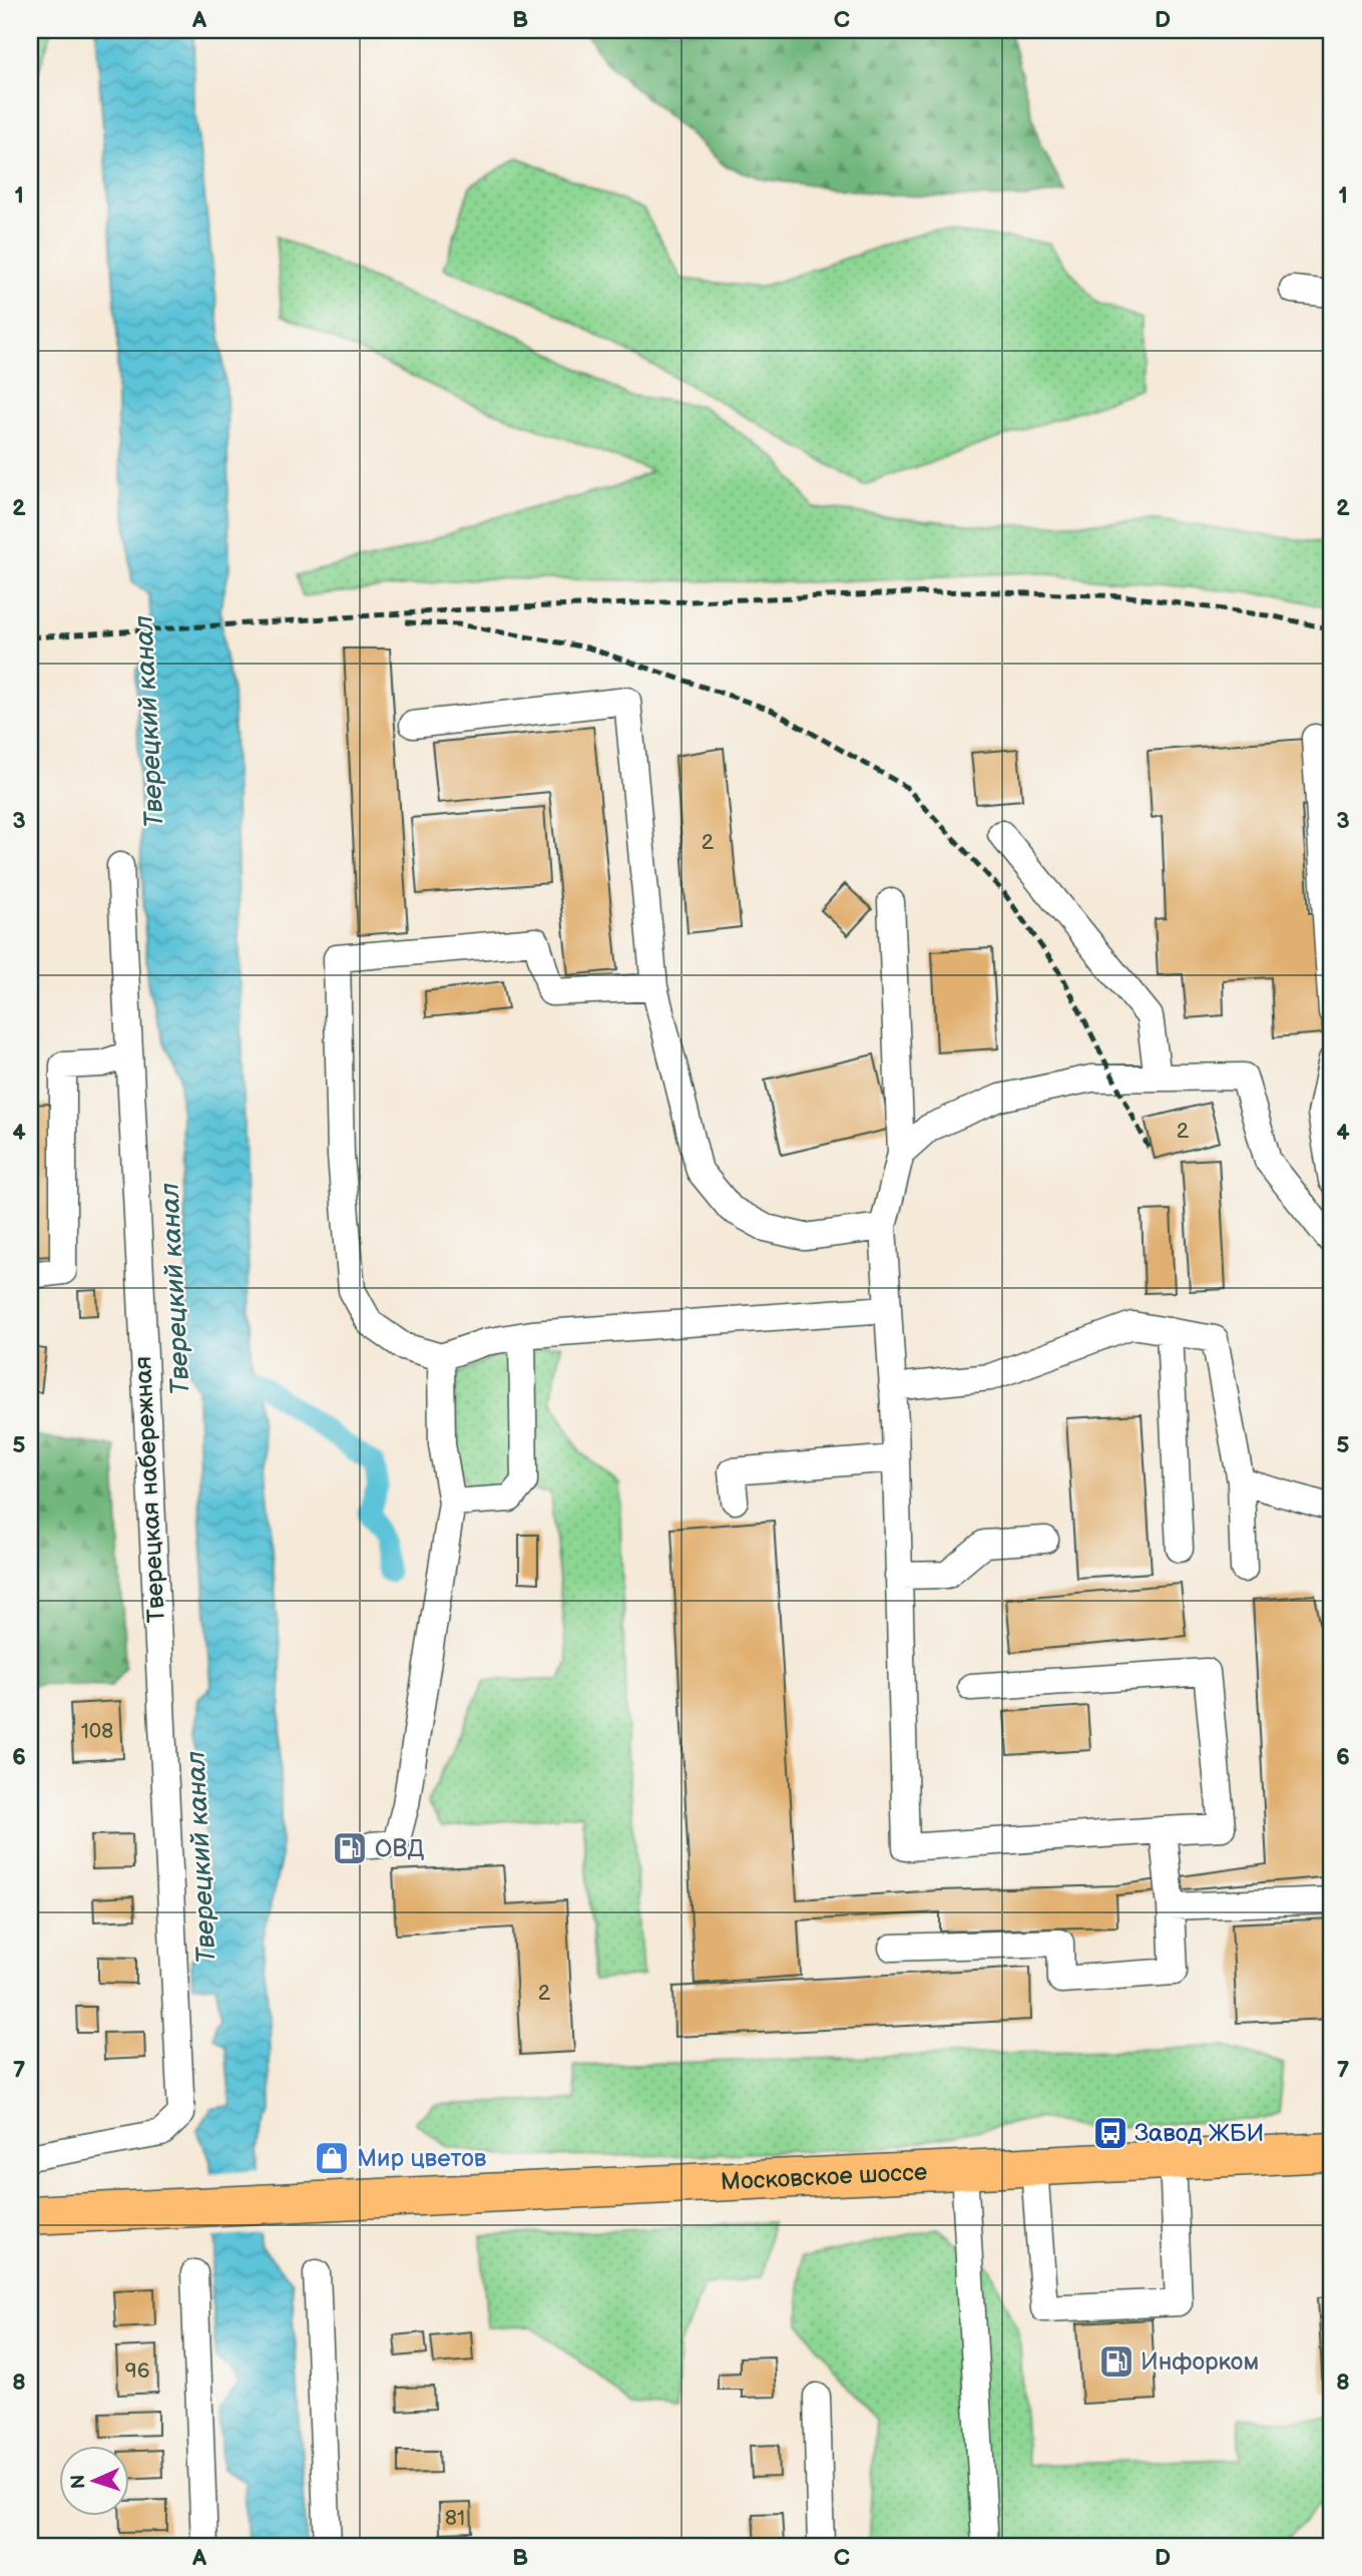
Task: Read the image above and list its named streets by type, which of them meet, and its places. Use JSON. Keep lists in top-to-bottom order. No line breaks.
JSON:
{"streets":{"highway":["Московское шоссе"],"street":["Тверецкая набережная"]},"water":["Тверецкий канал"],"places":{"fuel station":["ОВД","Инфорком"],"bus stop":["Завод ЖБИ"],"shop":["Мир цветов"]},"house_numbers":["2","2","108","2","96","81"],"north":"left","grid":{"columns":["A","B","C","D"],"rows":["1","2","3","4","5","6","7","8"]}}
